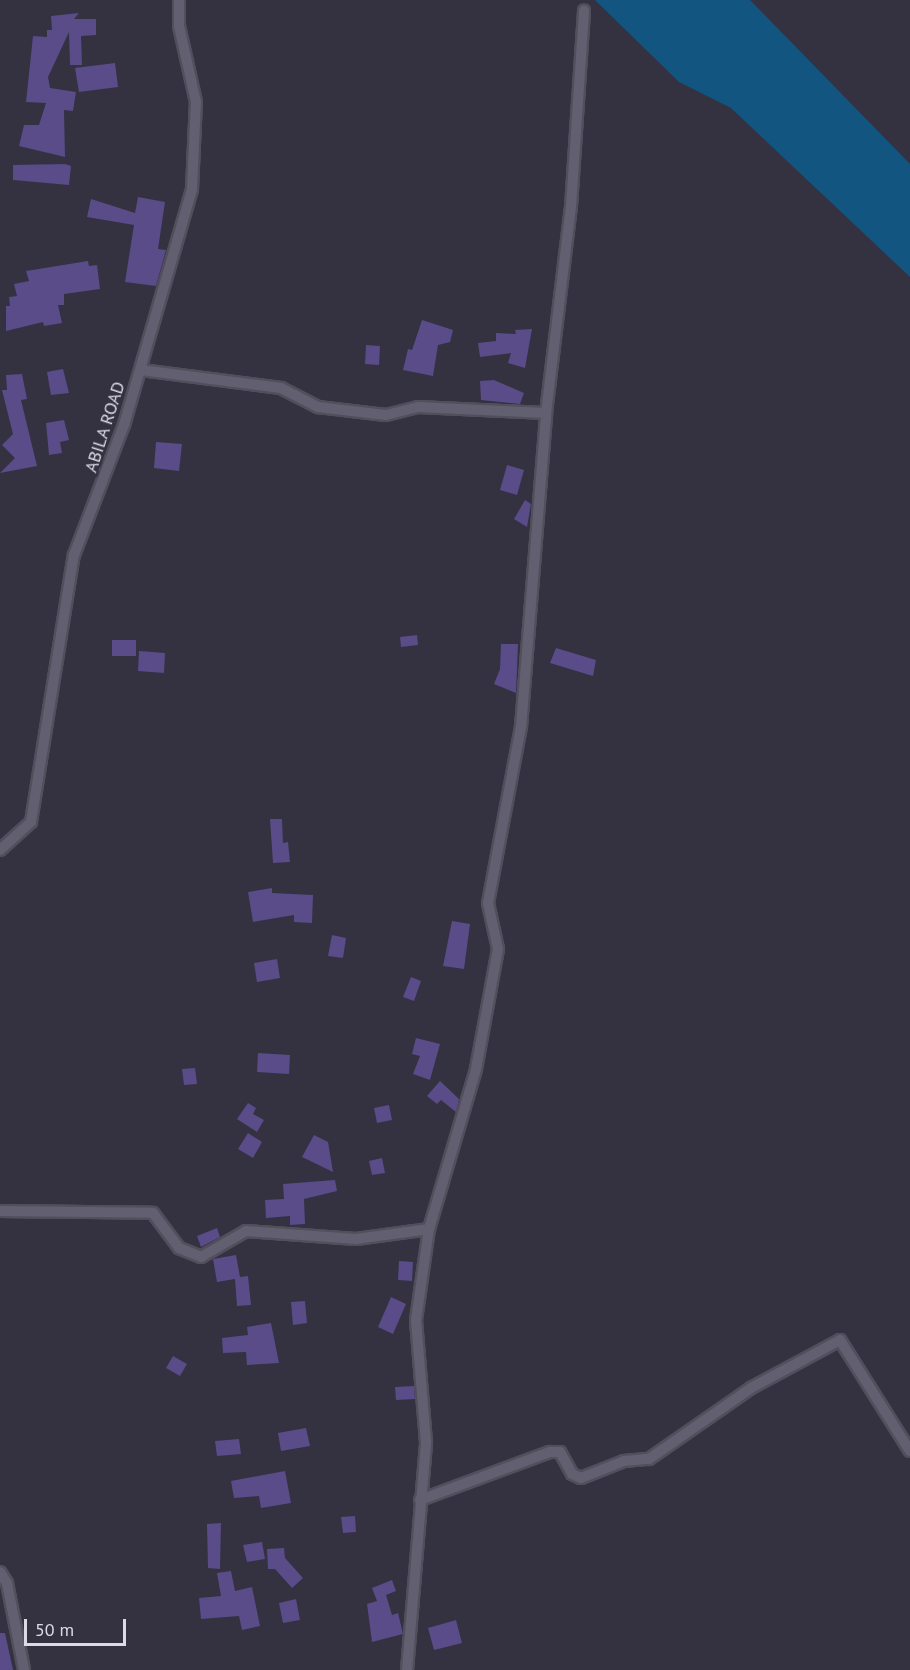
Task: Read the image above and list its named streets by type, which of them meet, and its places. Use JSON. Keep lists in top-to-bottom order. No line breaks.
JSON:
{"streets":{"street":["ABILA ROAD"]},"scale_bar":"50 m"}
